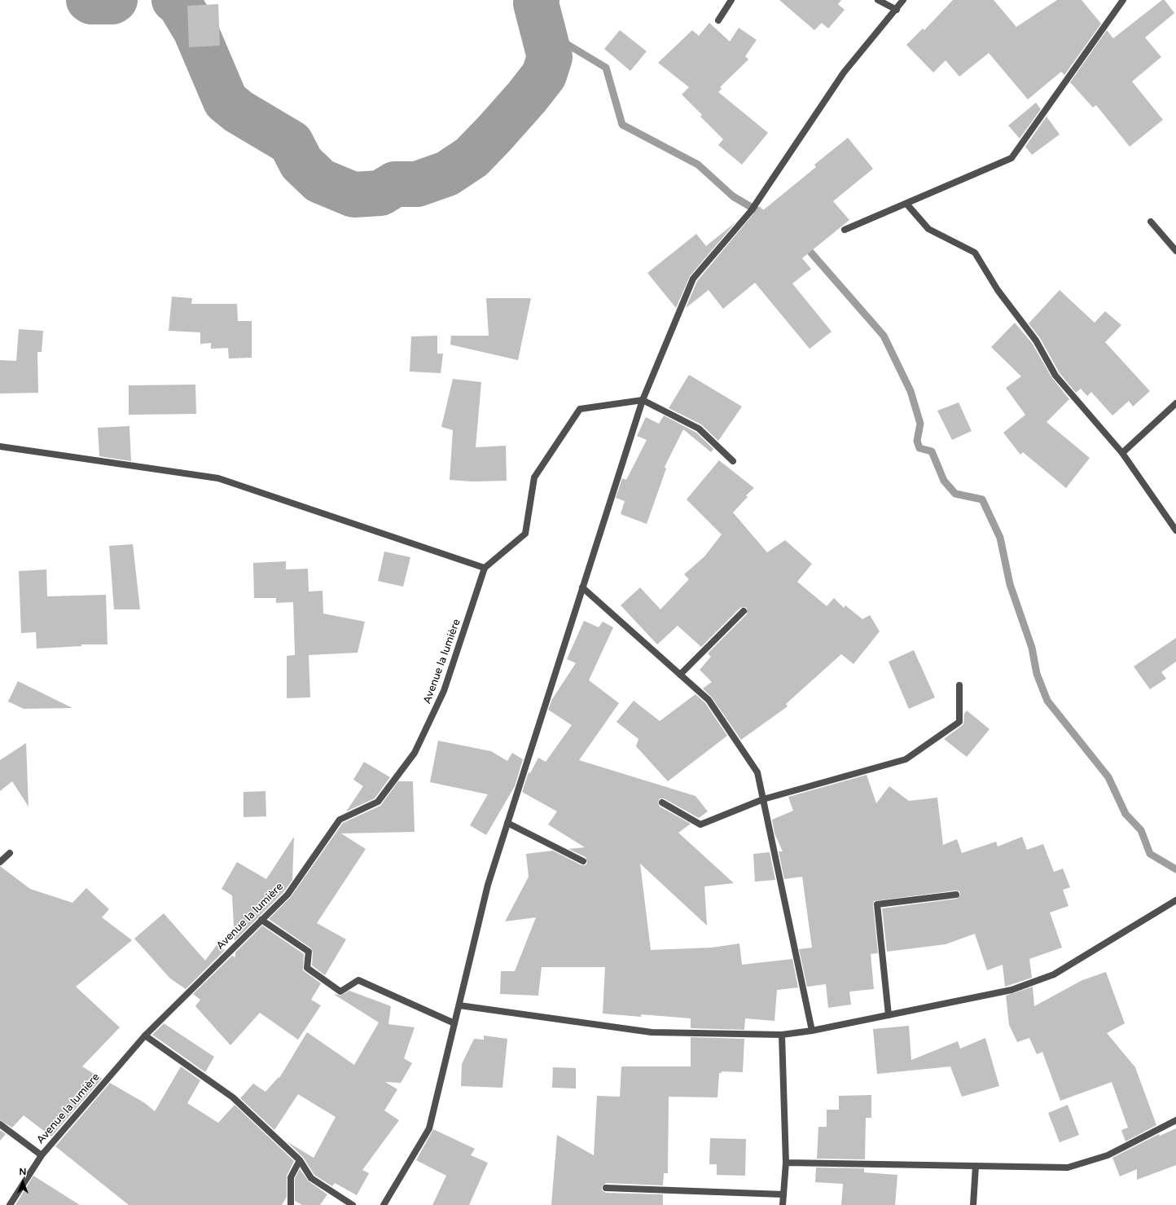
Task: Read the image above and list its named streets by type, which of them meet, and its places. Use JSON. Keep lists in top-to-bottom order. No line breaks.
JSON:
{"streets":{"street":["Avenue la lumière"]},"north":"top"}
